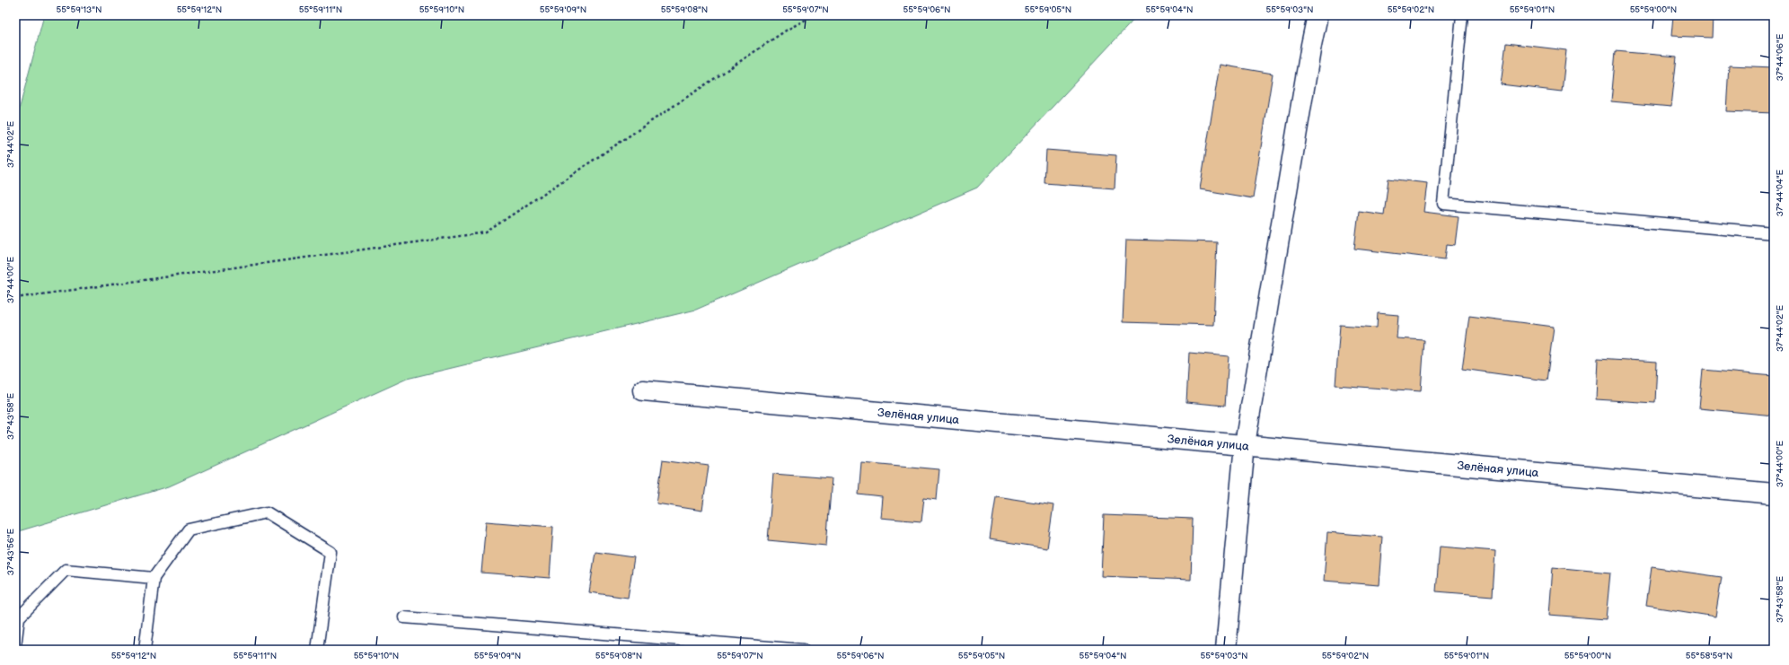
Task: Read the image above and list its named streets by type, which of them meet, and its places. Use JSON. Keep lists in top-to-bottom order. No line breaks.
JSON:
{"streets":{"street":["Зелёная улица"]},"coordinates":["55°59'13\"N","55°59'12\"N","55°59'11\"N","55°59'10\"N","55°59'09\"N","55°59'08\"N","55°59'07\"N","55°59'06\"N","55°59'05\"N","55°59'04\"N","55°59'03\"N","55°59'02\"N","55°59'01\"N","55°59'00\"N","37°44'06\"E","37°44'02\"E","37°44'04\"E","37°44'00\"E","37°43'58\"E","37°43'56\"E","55°58'59\"N"]}
